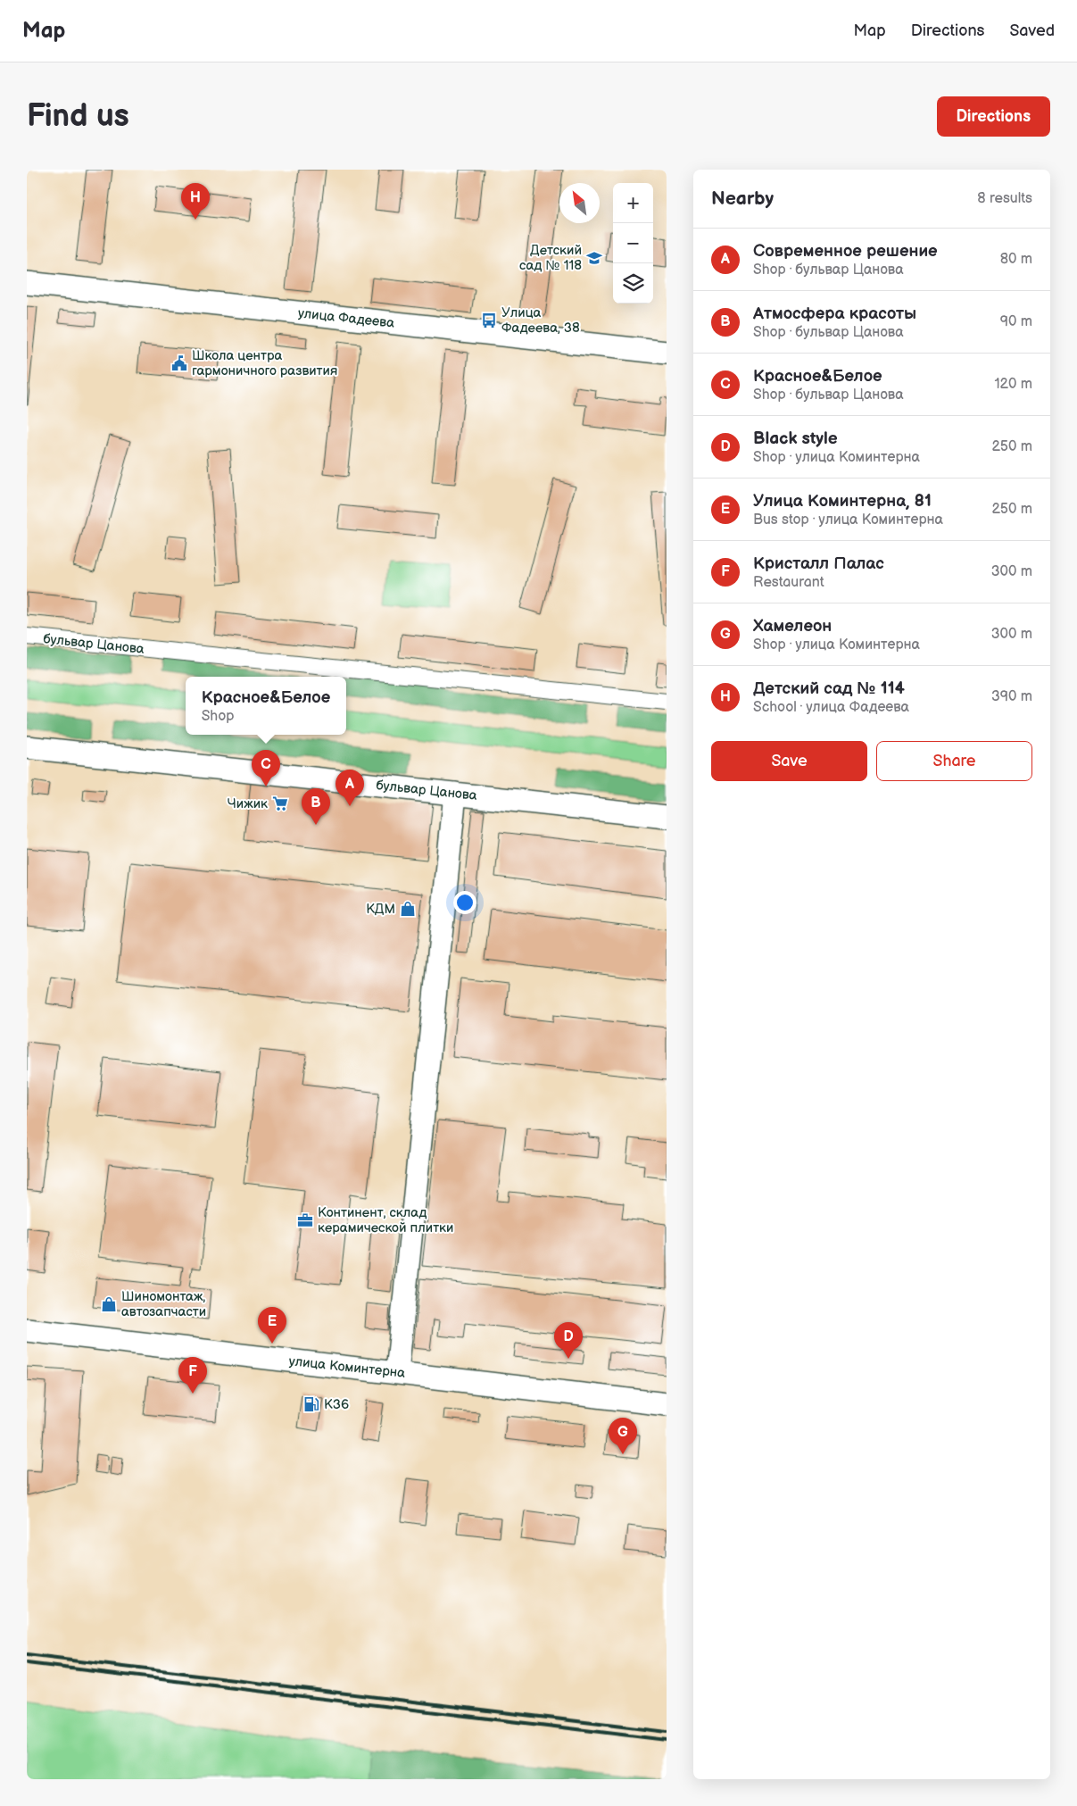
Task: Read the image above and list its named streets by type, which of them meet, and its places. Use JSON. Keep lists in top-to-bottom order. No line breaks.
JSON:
{"streets":{"street":["улица Фадеева","бульвар Цанова","улица Коминтерна"]},"places":{"school or university":["Детский сад № 118"],"bus stop":["Улица Фадеева, 38"],"public building":["Школа центра гармоничного развития"],"supermarket":["Чижик"],"shop":["КДМ","Шиномонтаж, автозапчасти"],"office":["Континент, склад керамической плитки"],"fuel station":["К36"]},"north":"top left","page":{"header":"Map","nav":["Map","Directions","Saved"],"buttons":["Directions",["Save","Share"]],"title":"Find us","heading":["Nearby","8 results"],"map_buttons":["+","−"],"pins":["H","C","A","B","E","D","F","G"],"list":[{"mark":"A","name":"Современное решение","note":"Shop · бульвар Цанова","value":"80 m"},{"mark":"B","name":"Атмосфера красоты","note":"Shop · бульвар Цанова","value":"90 m"},{"mark":"C","name":"Красное&Белое","note":"Shop · бульвар Цанова","value":"120 m"},{"mark":"D","name":"Black style","note":"Shop · улица Коминтерна","value":"250 m"},{"mark":"E","name":"Улица Коминтерна, 81","note":"Bus stop · улица Коминтерна","value":"250 m"},{"mark":"F","name":"Кристалл Палас","note":"Restaurant","value":"300 m"},{"mark":"G","name":"Хамелеон","note":"Shop · улица Коминтерна","value":"300 m"},{"mark":"H","name":"Детский сад № 114","note":"School · улица Фадеева","value":"390 m"}],"popup":["Красное&Белое","Shop"]}}
